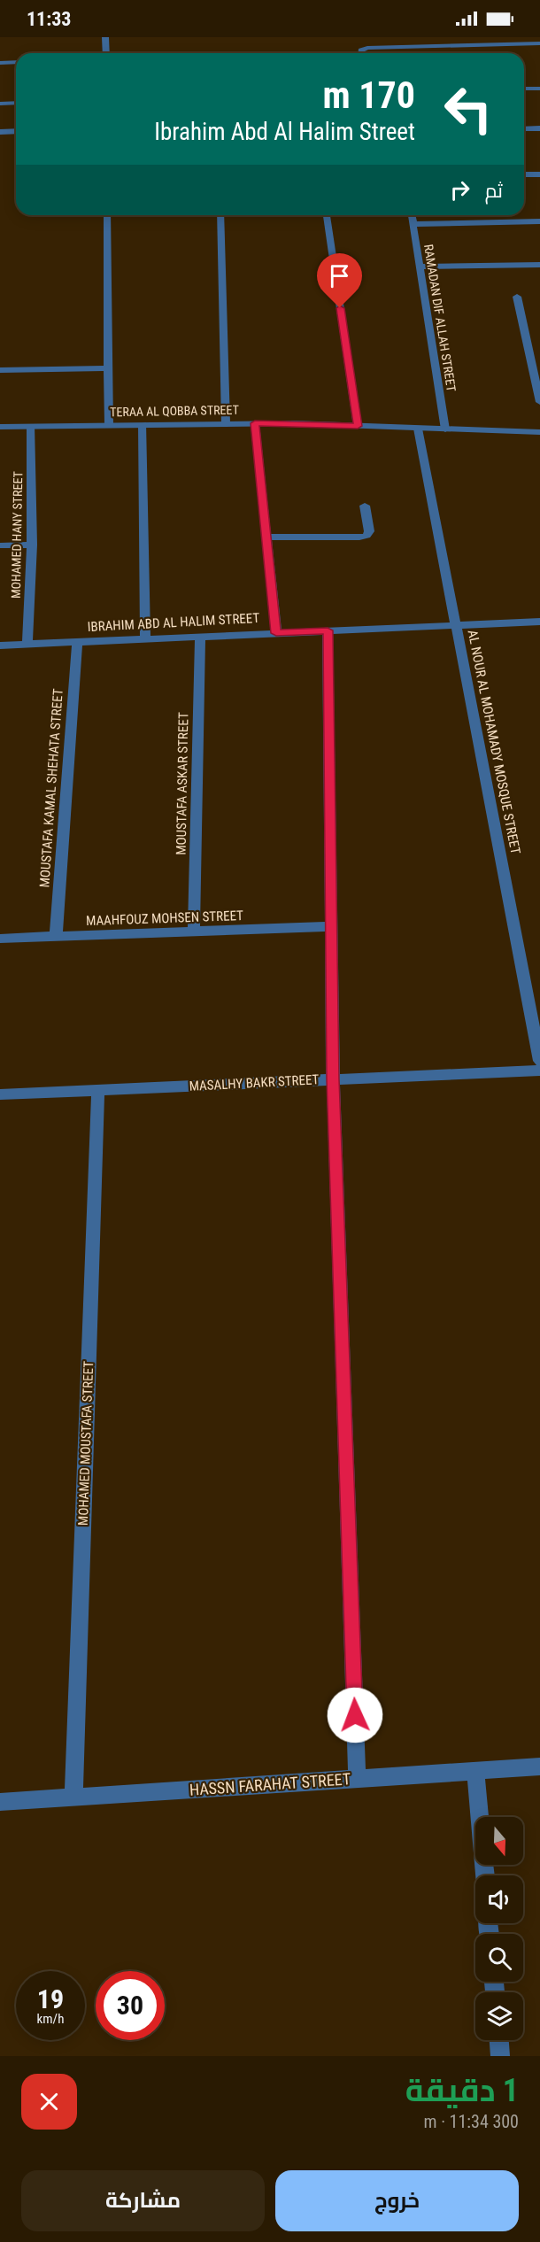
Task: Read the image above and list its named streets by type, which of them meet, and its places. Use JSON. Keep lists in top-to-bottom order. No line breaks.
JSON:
{"streets":{"street":["RAMADAN DIF ALLAH STREET","TERAA AL QOBBA STREET","MOHAMED HANY STREET","IBRAHIM ABD AL HALIM STREET","AL NOUR AL MOHAMADY MOSQUE STREET","MOUSTAFA ASKAR STREET","MOUSTAFA KAMAL SHEHATA STREET","MAAHFOUZ MOHSEN STREET","MASALHY BAKR STREET","MOHAMED MOUSTAFA STREET","HASSN FARAHAT STREET"]},"crossings":[["RAMADAN DIF ALLAH STREET","TERAA AL QOBBA STREET"],["TERAA AL QOBBA STREET","MOHAMED HANY STREET"],["TERAA AL QOBBA STREET","AL NOUR AL MOHAMADY MOSQUE STREET"],["MOHAMED HANY STREET","IBRAHIM ABD AL HALIM STREET"],["IBRAHIM ABD AL HALIM STREET","AL NOUR AL MOHAMADY MOSQUE STREET"],["IBRAHIM ABD AL HALIM STREET","MOUSTAFA ASKAR STREET"],["IBRAHIM ABD AL HALIM STREET","MOUSTAFA KAMAL SHEHATA STREET"],["MOUSTAFA ASKAR STREET","MAAHFOUZ MOHSEN STREET"],["MOUSTAFA KAMAL SHEHATA STREET","MAAHFOUZ MOHSEN STREET"],["MASALHY BAKR STREET","MOHAMED MOUSTAFA STREET"],["MOHAMED MOUSTAFA STREET","HASSN FARAHAT STREET"]],"north":"bottom","page":{"status":"11:33","turn":["170 m","Ibrahim Abd Al Halim Street"],"then":"ثم","speed":"19 km/h","limit":"30","heading":["1 دقيقة","300 m · 11:34"],"buttons":["خروج","مشاركة"]}}
